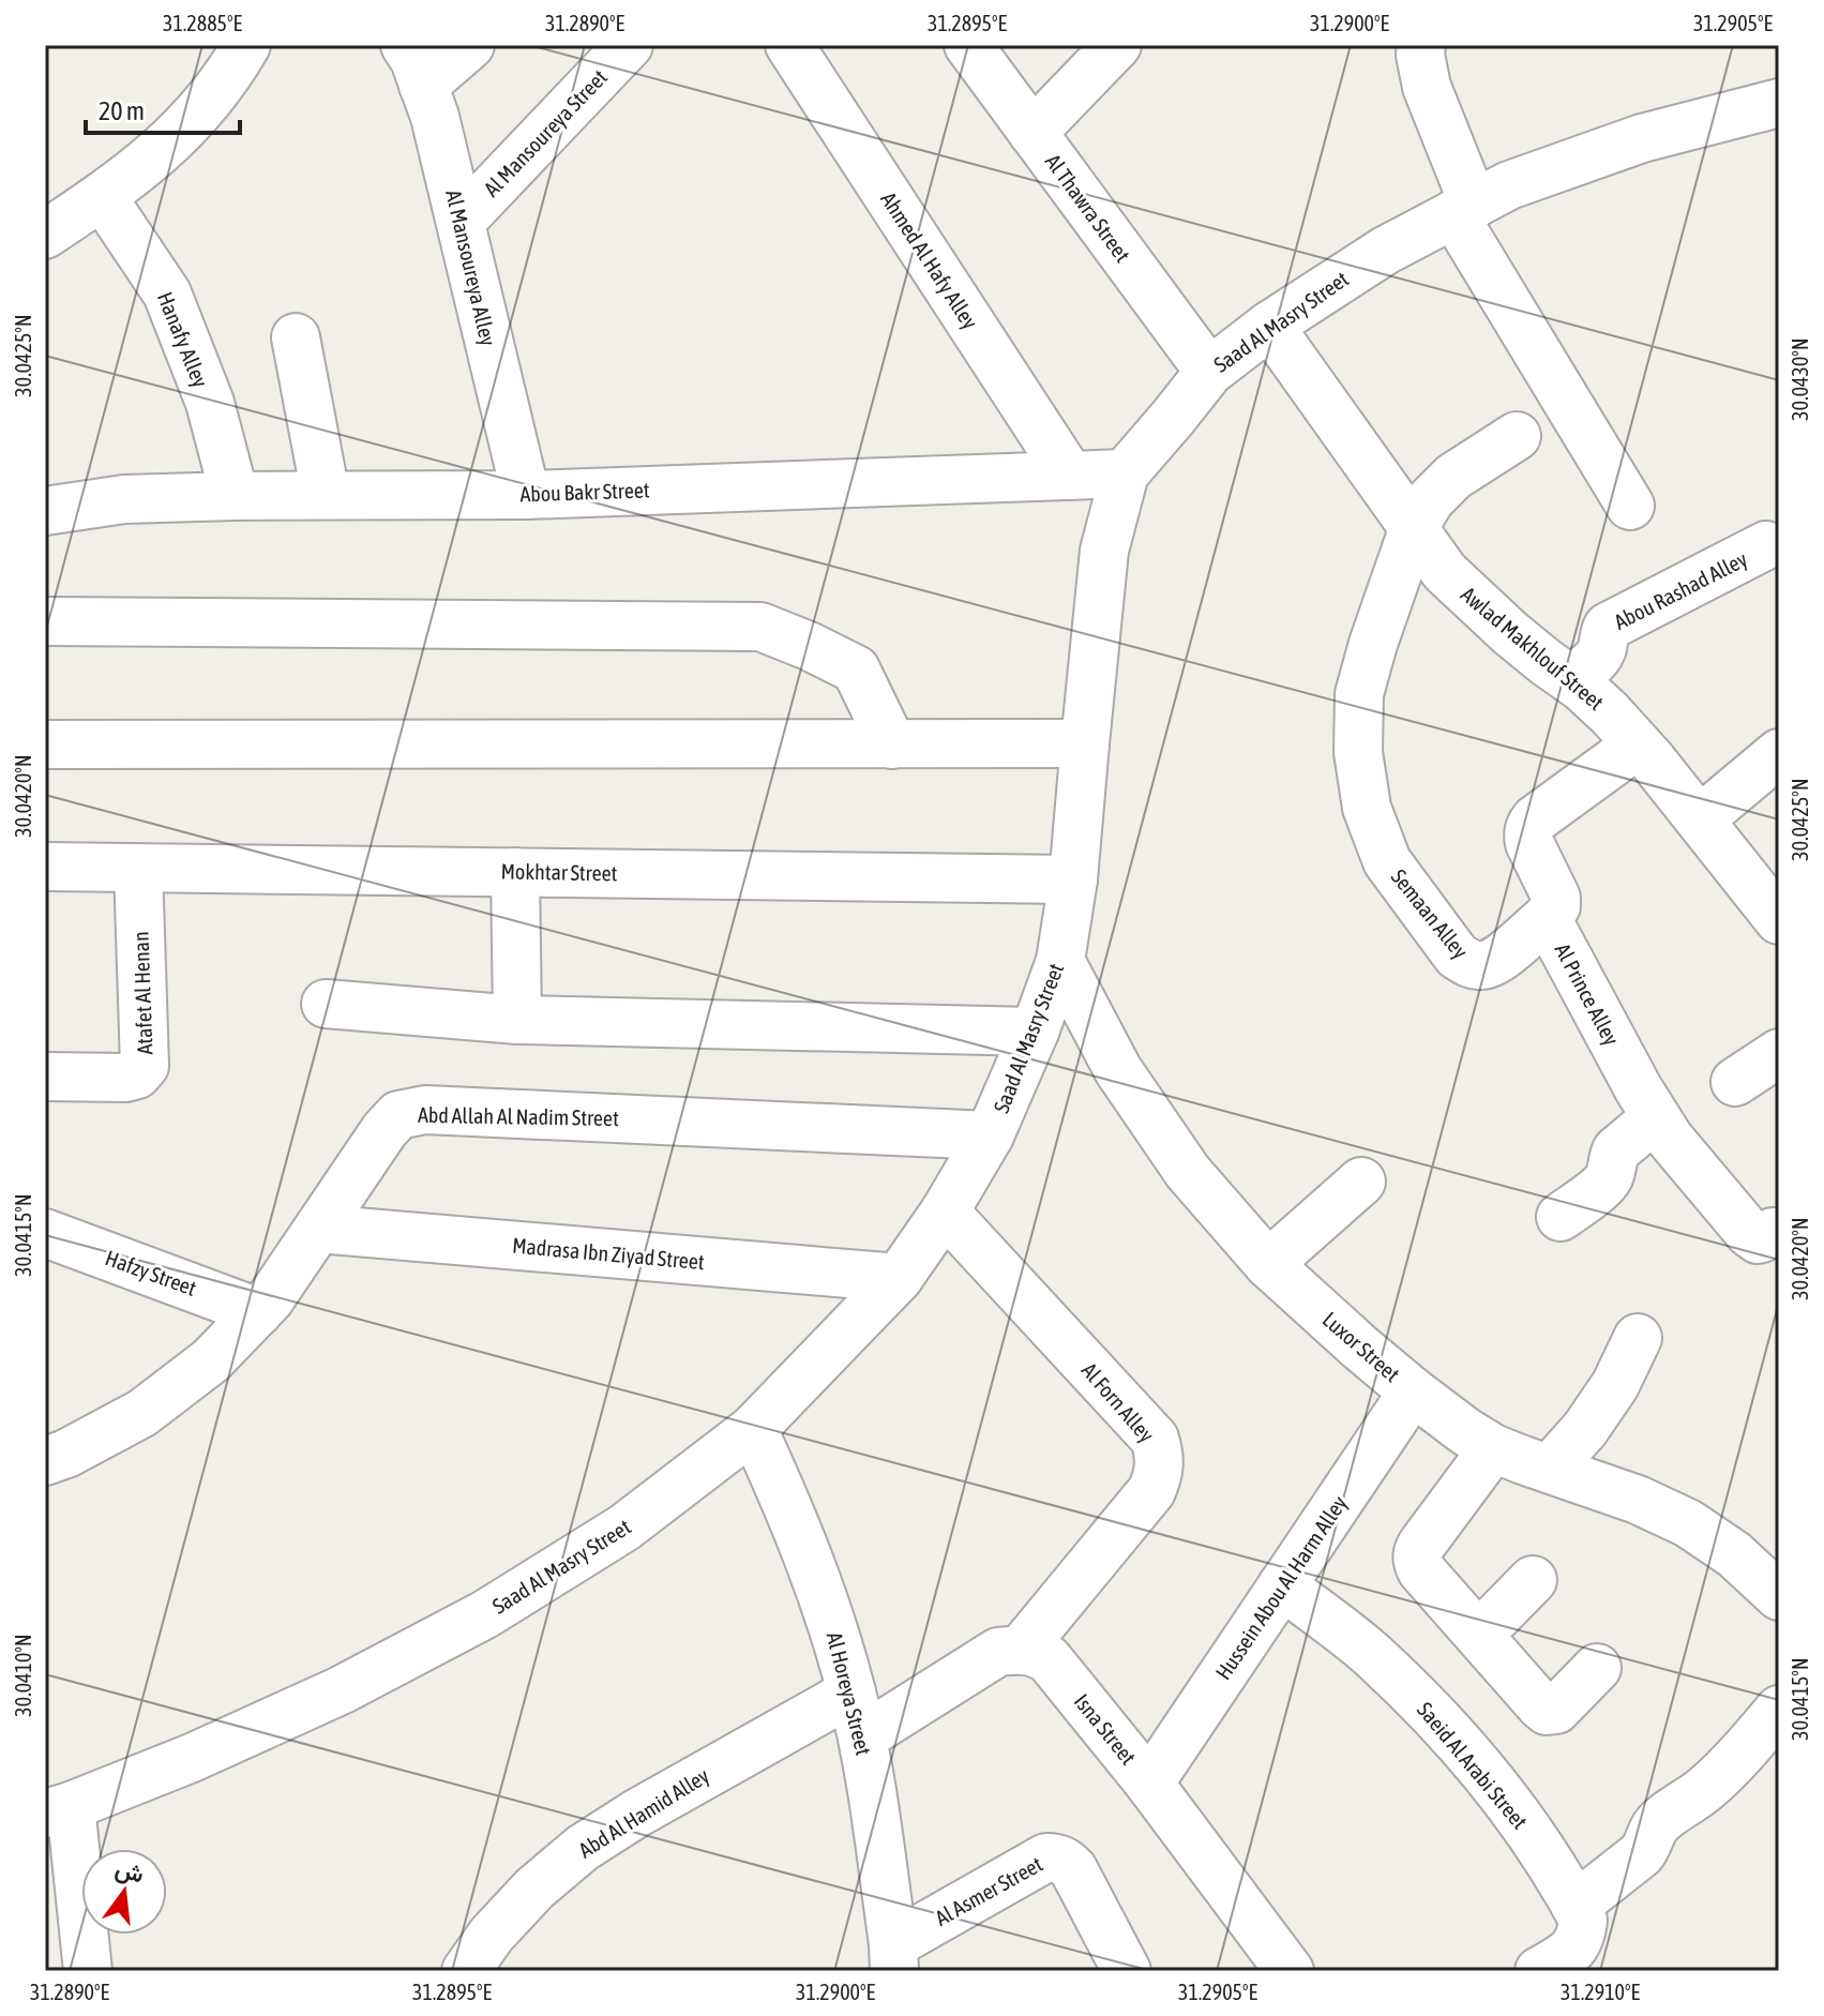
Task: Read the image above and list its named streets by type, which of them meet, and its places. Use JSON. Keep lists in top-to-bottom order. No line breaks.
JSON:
{"streets":{"street":["Al Mansoureya Street","Al Thawra Street","Ahmed Al Hafy Alley","Al Mansoureya Alley","Saad Al Masry Street","Hanafy Alley","Abou Bakr Street","Abou Rashad Alley","Awlad Makhlouf Street","Mokhtar Street","Semaan Alley","Atafet Al Henan","Al Prince Alley","Abd Allah Al Nadim Street","Madrasa Ibn Ziyad Street","Hafzy Street","Luxor Street","Al Forn Alley","Hussein Abou Al Harm Alley","Al Horeya Street","Isna Street","Saeid Al Arabi Street","Abd Al Hamid Alley","Al Asmer Street"]},"crossings":[["Al Mansoureya Street","Al Mansoureya Alley"],["Al Thawra Street","Saad Al Masry Street"],["Ahmed Al Hafy Alley","Abou Bakr Street"],["Al Mansoureya Alley","Abou Bakr Street"],["Saad Al Masry Street","Abou Bakr Street"],["Saad Al Masry Street","Awlad Makhlouf Street"],["Saad Al Masry Street","Mokhtar Street"],["Saad Al Masry Street","Abd Allah Al Nadim Street"],["Saad Al Masry Street","Madrasa Ibn Ziyad Street"],["Saad Al Masry Street","Luxor Street"],["Saad Al Masry Street","Al Forn Alley"],["Saad Al Masry Street","Al Horeya Street"],["Hanafy Alley","Abou Bakr Street"],["Abou Rashad Alley","Awlad Makhlouf Street"],["Awlad Makhlouf Street","Semaan Alley"],["Awlad Makhlouf Street","Al Prince Alley"],["Mokhtar Street","Atafet Al Henan"],["Semaan Alley","Al Prince Alley"],["Abd Allah Al Nadim Street","Madrasa Ibn Ziyad Street"],["Abd Allah Al Nadim Street","Hafzy Street"],["Luxor Street","Hussein Abou Al Harm Alley"],["Al Forn Alley","Isna Street"],["Hussein Abou Al Harm Alley","Isna Street"],["Hussein Abou Al Harm Alley","Saeid Al Arabi Street"],["Al Horeya Street","Abd Al Hamid Alley"],["Al Horeya Street","Al Asmer Street"]],"scale_bar":"20 m","north":"top","coordinates":["31.2885°E","31.2890°E","31.2895°E","31.2900°E","31.2905°E","30.0425°N","30.0430°N","30.0420°N","30.0415°N","30.0410°N","31.2910°E"]}
